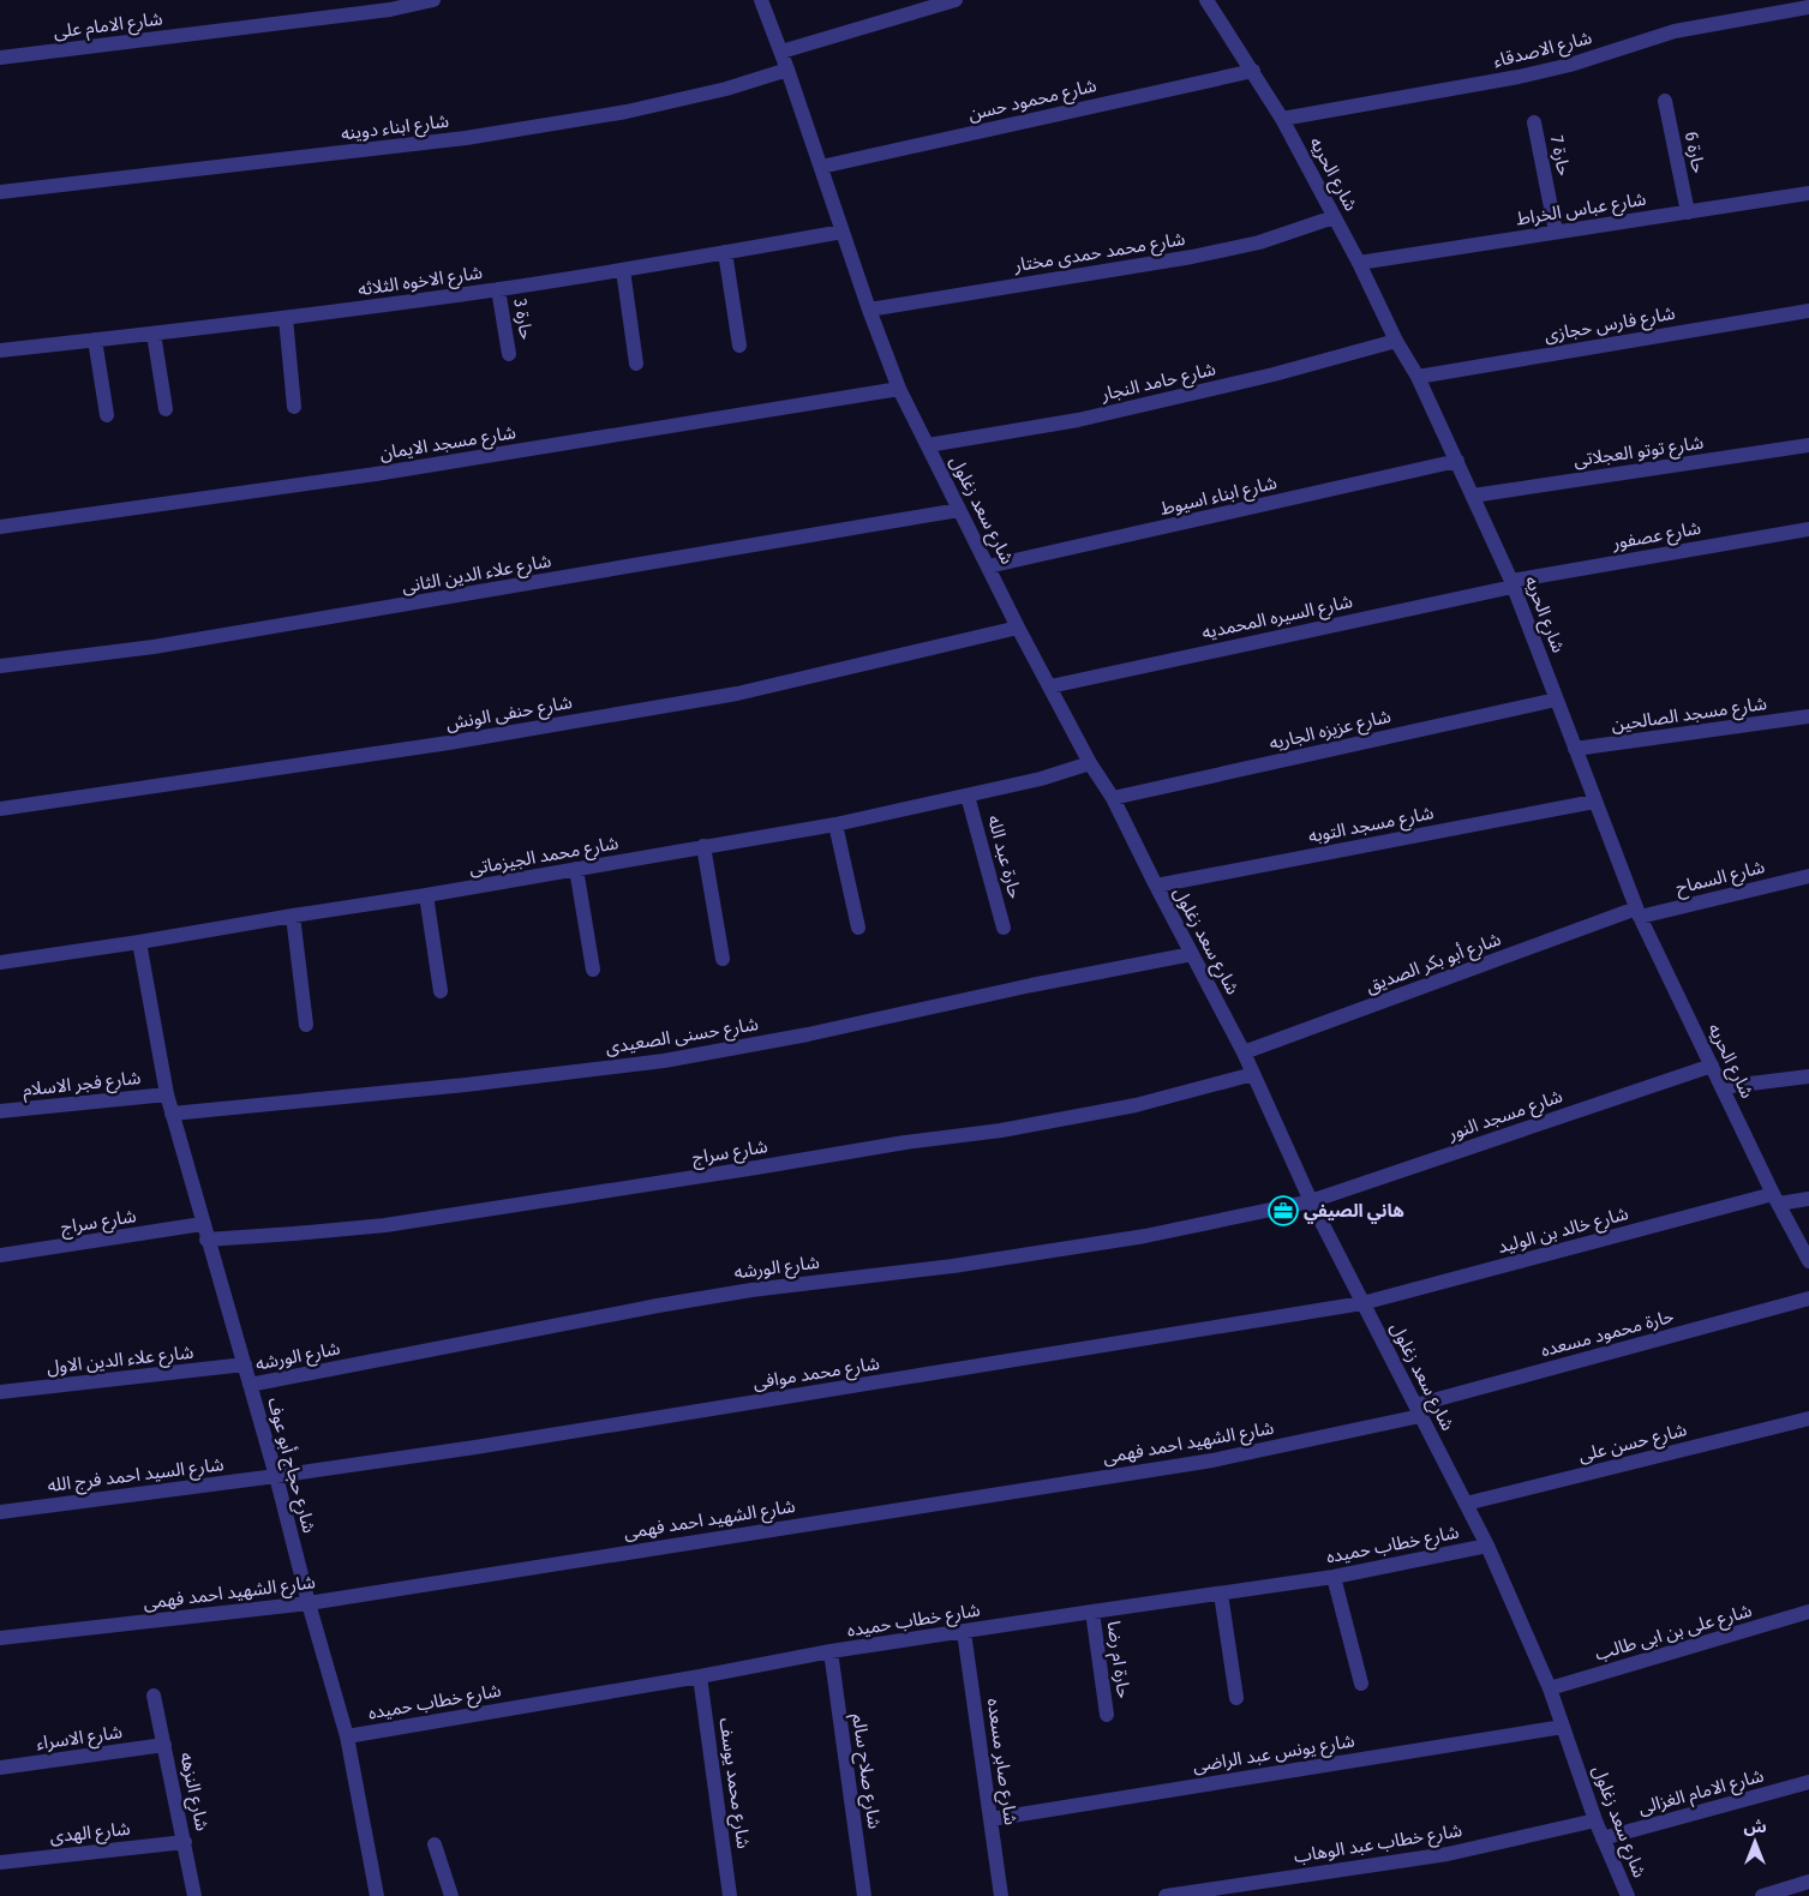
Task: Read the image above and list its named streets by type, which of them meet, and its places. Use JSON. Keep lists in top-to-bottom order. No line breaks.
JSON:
{"streets":{"street":["شارع الامام على","شارع الاصدقاء","شارع محمود حسن","شارع ابناء دوينه","حارة 6","حارة 7","شارع الحريه","شارع عباس الخراط","شارع محمد حمدى مختار","شارع الاخوه الثلاثه","حارة 3","شارع فارس حجازى","شارع حامد النجار","شارع مسجد الايمان","شارع توتو العجلاتى","شارع ابناء اسيوط","شارع سعد زغلول","شارع عصفور","شارع علاء الدين الثانى","شارع السيره المحمديه","شارع حنفى الونش","شارع مسجد الصالحين","شارع عزيزه الجاريه","شارع مسجد التوبه","شارع محمد الجيزماتى","حارة عبد الله","شارع السماح","شارع أبو بكر الصديق","شارع حسنى الصعيدى","شارع فجر الاسلام","شارع مسجد النور","شارع سراج","شارع خالد بن الوليد","شارع الورشه","حارة محمود مسعده","شارع علاء الدين الاول","شارع محمد موافى","شارع الشهيد احمد فهمى","شارع حسن على","شارع حجاج أبو عوف","شارع السيد احمد فرج الله","شارع خطاب حميده","شارع على بن ابى طالب","حارة ام رضا","شارع الاسراء","شارع يونس عبد الراضى","شارع صابر مسعده","شارع صلاح سالم","شارع محمد يوسف","شارع النزهه","شارع الامام الغزالى","شارع الهدى","شارع خطاب عبد الوهاب"]},"crossings":[["شارع الاصدقاء","شارع الحريه"],["شارع محمود حسن","شارع الحريه"],["شارع محمود حسن","شارع سعد زغلول"],["شارع ابناء دوينه","شارع سعد زغلول"],["حارة 6","شارع عباس الخراط"],["حارة 7","شارع عباس الخراط"],["شارع الحريه","شارع عباس الخراط"],["شارع الحريه","شارع محمد حمدى مختار"],["شارع الحريه","شارع فارس حجازى"],["شارع الحريه","شارع حامد النجار"],["شارع الحريه","شارع توتو العجلاتى"],["شارع الحريه","شارع ابناء اسيوط"],["شارع الحريه","شارع عصفور"],["شارع الحريه","شارع السيره المحمديه"],["شارع الحريه","شارع مسجد الصالحين"],["شارع الحريه","شارع عزيزه الجاريه"],["شارع الحريه","شارع مسجد التوبه"],["شارع الحريه","شارع السماح"],["شارع الحريه","شارع أبو بكر الصديق"],["شارع الحريه","شارع مسجد النور"],["شارع الحريه","شارع خالد بن الوليد"],["شارع محمد حمدى مختار","شارع سعد زغلول"],["شارع الاخوه الثلاثه","حارة 3"],["شارع الاخوه الثلاثه","شارع سعد زغلول"],["شارع حامد النجار","شارع سعد زغلول"],["شارع مسجد الايمان","شارع سعد زغلول"],["شارع ابناء اسيوط","شارع سعد زغلول"],["شارع سعد زغلول","شارع علاء الدين الثانى"],["شارع سعد زغلول","شارع السيره المحمديه"],["شارع سعد زغلول","شارع حنفى الونش"],["شارع سعد زغلول","شارع عزيزه الجاريه"],["شارع سعد زغلول","شارع مسجد التوبه"],["شارع سعد زغلول","شارع محمد الجيزماتى"],["شارع سعد زغلول","شارع أبو بكر الصديق"],["شارع سعد زغلول","شارع حسنى الصعيدى"],["شارع سعد زغلول","شارع مسجد النور"],["شارع سعد زغلول","شارع سراج"],["شارع سعد زغلول","شارع خالد بن الوليد"],["شارع سعد زغلول","شارع الورشه"],["شارع سعد زغلول","حارة محمود مسعده"],["شارع سعد زغلول","شارع محمد موافى"],["شارع سعد زغلول","شارع الشهيد احمد فهمى"],["شارع سعد زغلول","شارع حسن على"],["شارع سعد زغلول","شارع خطاب حميده"],["شارع سعد زغلول","شارع على بن ابى طالب"],["شارع سعد زغلول","شارع يونس عبد الراضى"],["شارع سعد زغلول","شارع الامام الغزالى"],["شارع سعد زغلول","شارع خطاب عبد الوهاب"],["شارع عصفور","شارع السيره المحمديه"],["شارع محمد الجيزماتى","حارة عبد الله"],["شارع محمد الجيزماتى","شارع حجاج أبو عوف"],["شارع السماح","شارع أبو بكر الصديق"],["شارع حسنى الصعيدى","شارع حجاج أبو عوف"],["شارع فجر الاسلام","شارع حجاج أبو عوف"],["شارع مسجد النور","شارع الورشه"],["شارع سراج","شارع حجاج أبو عوف"],["شارع خالد بن الوليد","شارع محمد موافى"],["شارع الورشه","شارع حجاج أبو عوف"],["حارة محمود مسعده","شارع الشهيد احمد فهمى"],["شارع علاء الدين الاول","شارع حجاج أبو عوف"],["شارع محمد موافى","شارع حجاج أبو عوف"],["شارع محمد موافى","شارع السيد احمد فرج الله"],["شارع الشهيد احمد فهمى","شارع حجاج أبو عوف"],["شارع حجاج أبو عوف","شارع السيد احمد فرج الله"],["شارع حجاج أبو عوف","شارع خطاب حميده"],["شارع خطاب حميده","حارة ام رضا"],["شارع خطاب حميده","شارع صابر مسعده"],["شارع خطاب حميده","شارع صلاح سالم"],["شارع خطاب حميده","شارع محمد يوسف"],["شارع الاسراء","شارع النزهه"],["شارع يونس عبد الراضى","شارع صابر مسعده"],["شارع النزهه","شارع الهدى"]],"places":{"office":["هاني الصيفي"]},"north":"top"}
